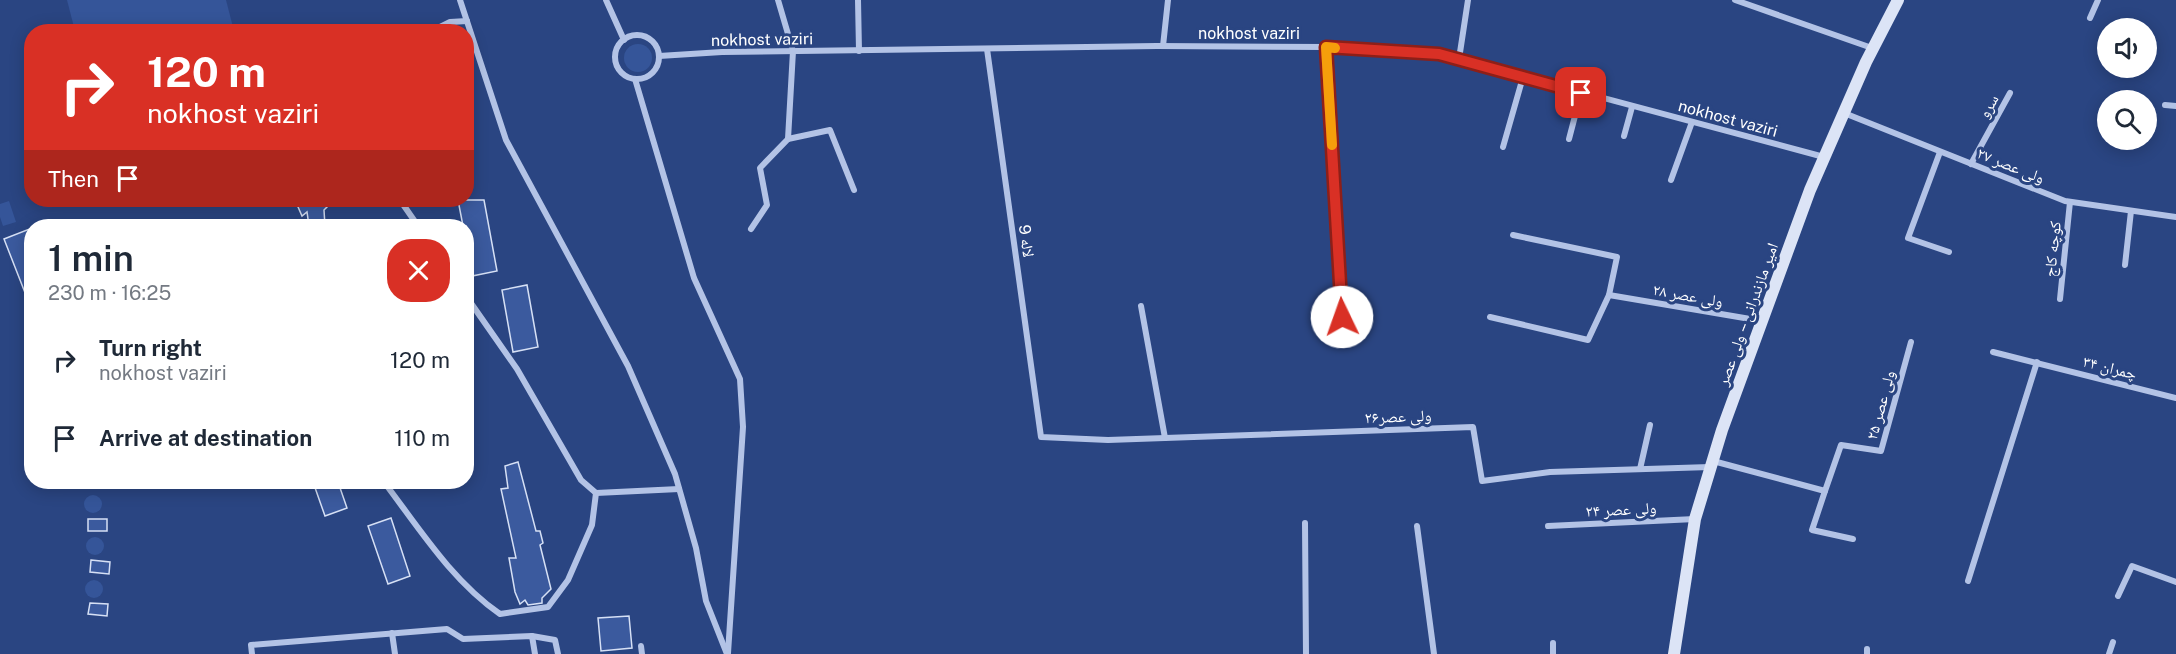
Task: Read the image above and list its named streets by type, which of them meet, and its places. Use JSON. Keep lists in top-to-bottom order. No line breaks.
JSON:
{"streets":{"main road":["امیر مازندرانی -- ولی عصر"],"street":["nokhost vaziri","سرو","ولی عصر ۲۷","لاله 9","کوچه کاج","ولی عصر ۲۸","چمران ۳۴","ولی عصر ۲۵","ولی عصر۲۶","ولی عصر ۲۴"]},"crossings":[["nokhost vaziri","لاله 9"],["nokhost vaziri","امیر مازندرانی -- ولی عصر"],["سرو","ولی عصر ۲۷"],["ولی عصر ۲۷","کوچه کاج"],["ولی عصر ۲۷","امیر مازندرانی -- ولی عصر"],["لاله 9","ولی عصر۲۶"],["ولی عصر ۲۸","امیر مازندرانی -- ولی عصر"],["امیر مازندرانی -- ولی عصر","ولی عصر۲۶"],["امیر مازندرانی -- ولی عصر","ولی عصر ۲۴"]],"page":{"turn":["120 m","nokhost vaziri"],"then":"Then","heading":["1 min","230 m · 16:25"],"list":[{"name":"Turn right","note":"nokhost vaziri","value":"120 m"},{"name":"Arrive at destination","value":"110 m"}]}}
